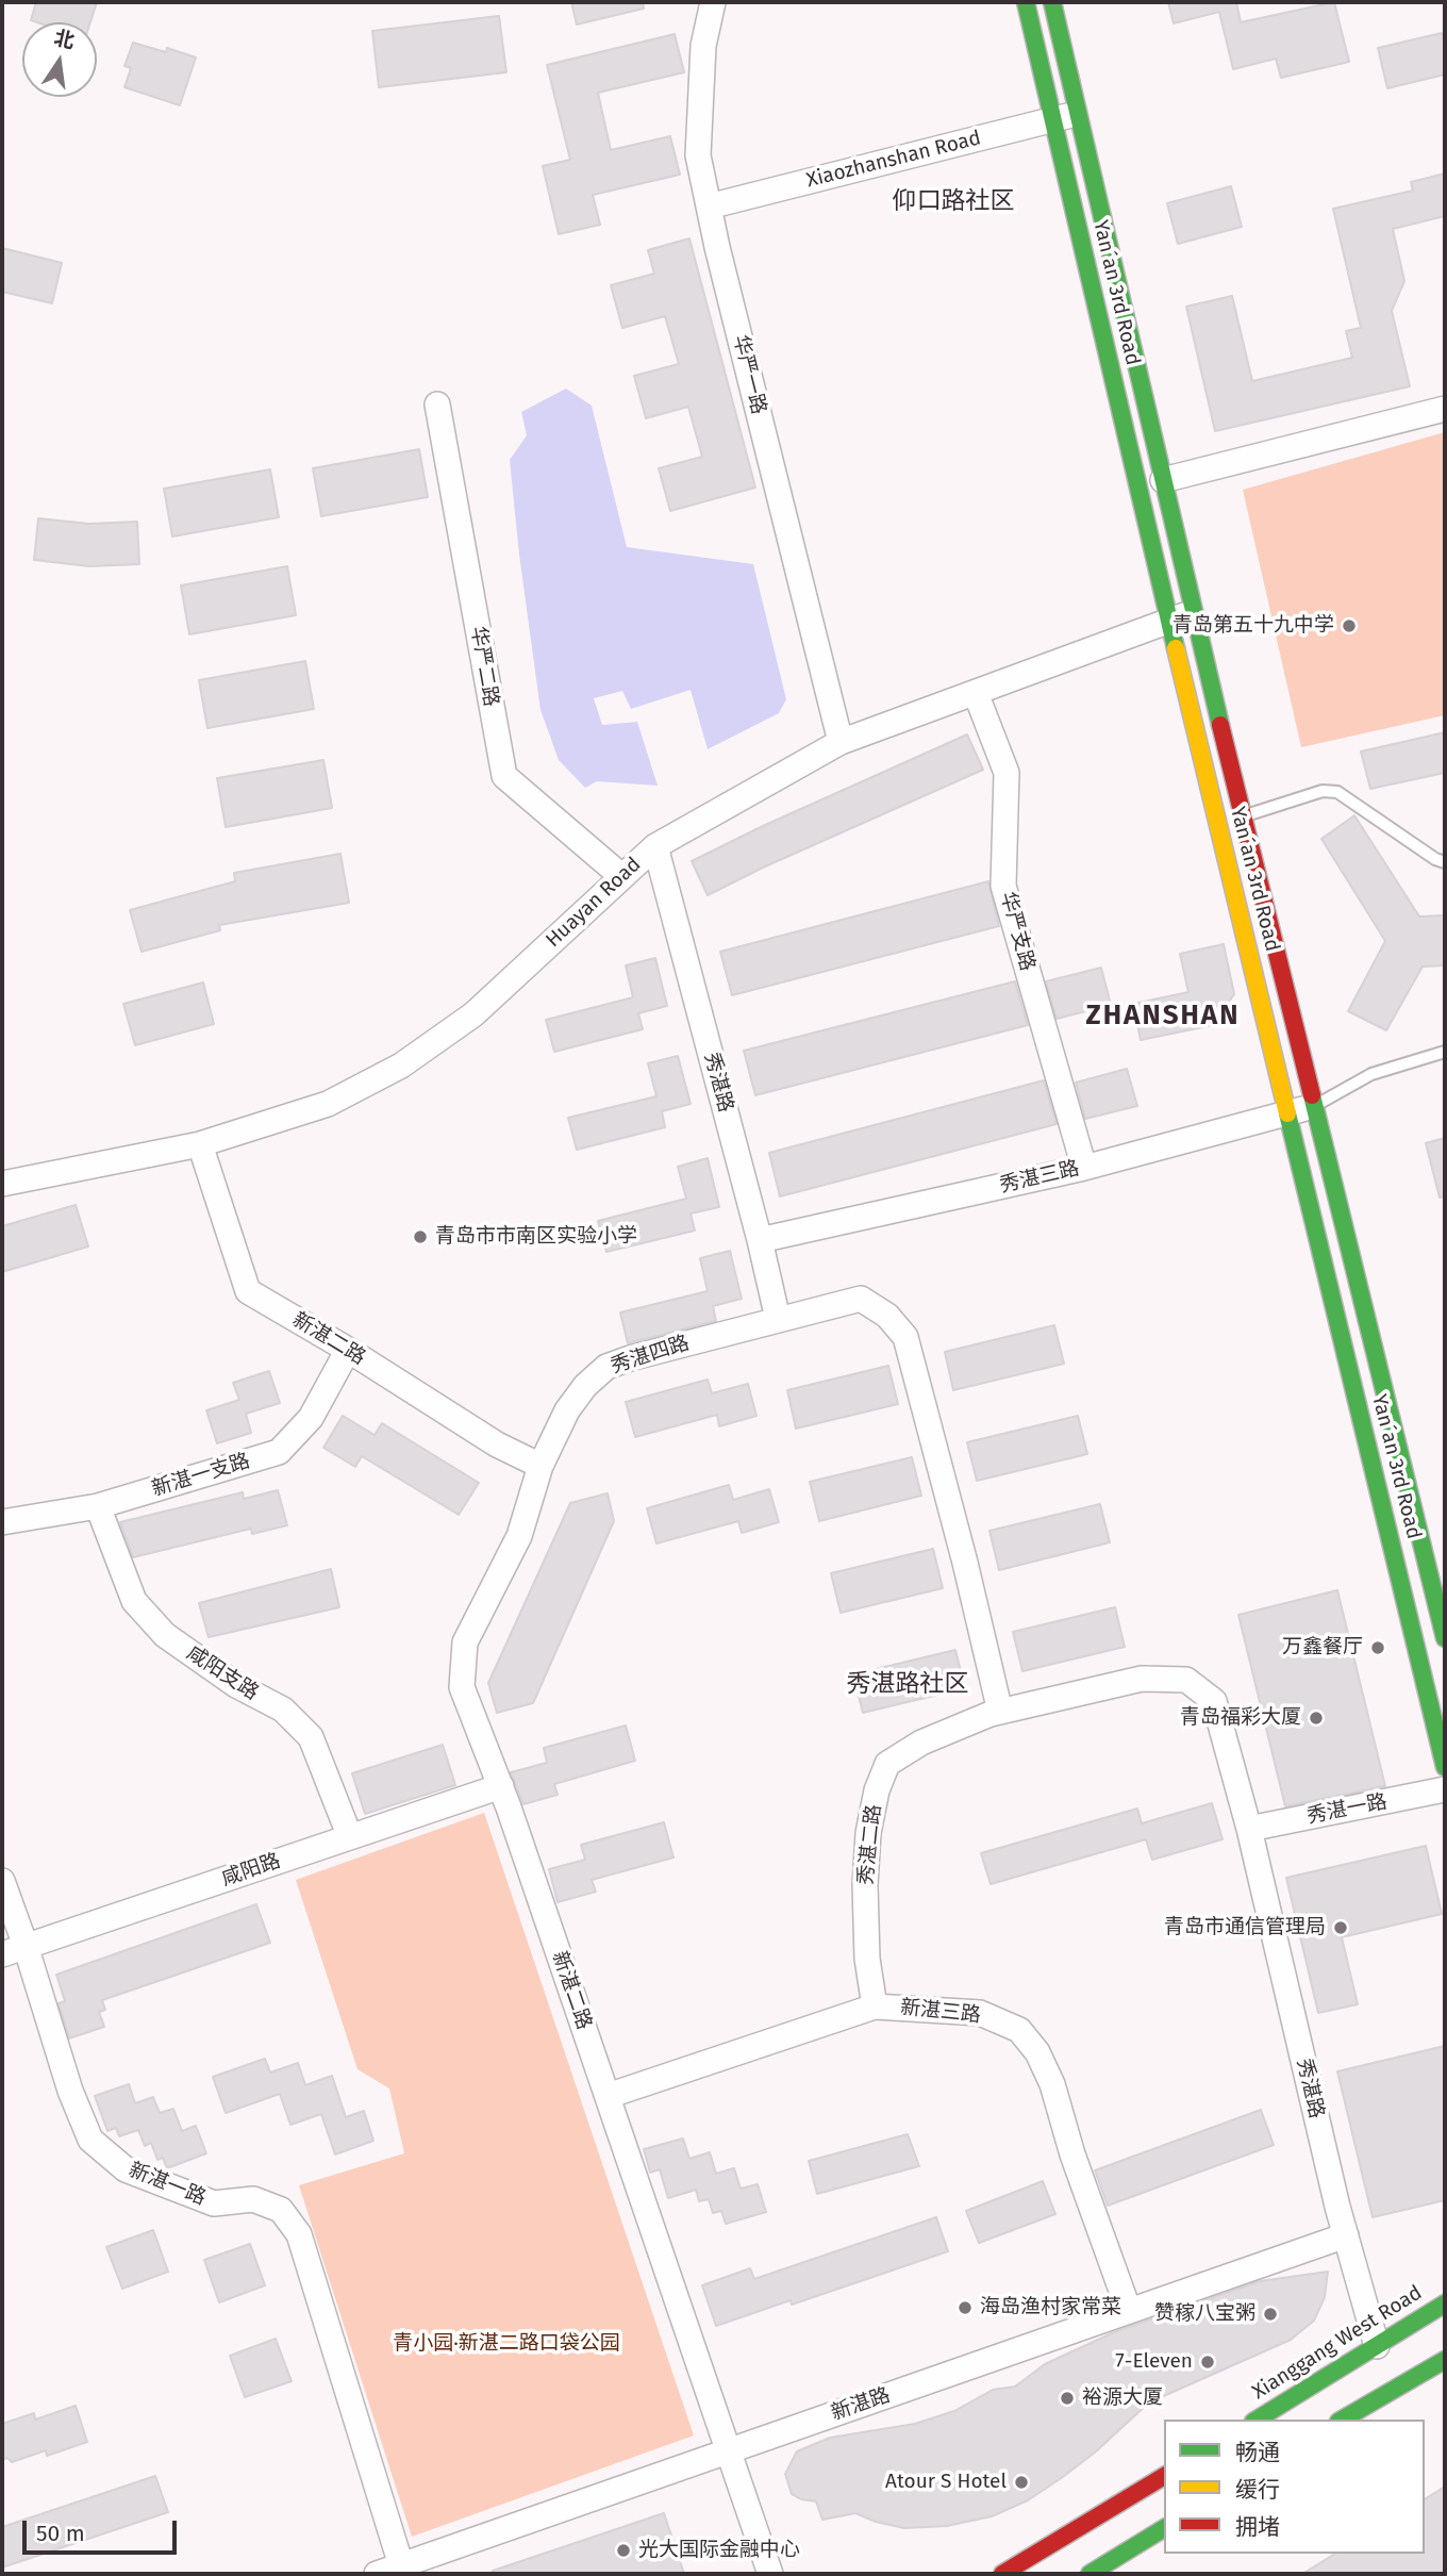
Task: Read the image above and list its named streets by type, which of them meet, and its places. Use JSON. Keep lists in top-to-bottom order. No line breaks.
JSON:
{"streets":{"main road":["Yan´an 3rd Road","Xianggang West Road"],"street":["Xiaozhanshan Road","华严一路","华严二路","Huayan Road","华严支路","秀湛路","秀湛三路","新湛二路","秀湛四路","新湛一支路","咸阳支路","秀湛一路","秀湛二路","咸阳路","新湛三路","新湛一路","新湛路"]},"crossings":[["Xiaozhanshan Road","Yan´an 3rd Road"],["Xiaozhanshan Road","华严一路"],["Yan´an 3rd Road","Huayan Road"],["Yan´an 3rd Road","秀湛三路"],["华严一路","Huayan Road"],["华严二路","Huayan Road"],["Huayan Road","华严支路"],["Huayan Road","秀湛路"],["Huayan Road","新湛二路"],["华严支路","秀湛三路"],["秀湛路","秀湛三路"],["秀湛路","秀湛四路"],["秀湛路","秀湛一路"],["秀湛路","秀湛二路"],["秀湛路","Xianggang West Road"],["秀湛路","新湛路"],["新湛二路","秀湛四路"],["新湛二路","新湛一支路"],["新湛二路","咸阳路"],["新湛二路","新湛三路"],["新湛二路","新湛路"],["秀湛四路","秀湛二路"],["新湛一支路","咸阳支路"],["咸阳支路","咸阳路"],["秀湛一路","秀湛二路"],["秀湛二路","新湛三路"],["咸阳路","新湛一路"],["新湛三路","新湛路"],["新湛一路","新湛路"]],"districts":["仰口路社区","ZHANSHAN","秀湛路社区"],"parks":["青小园·新湛二路口袋公园"],"places":["青岛第五十九中学","青岛市市南区实验小学","万鑫餐厅","青岛福彩大厦","青岛市通信管理局","海岛渔村家常菜","赞稼八宝粥","7-Eleven","裕源大厦","Atour S Hotel","光大国际金融中心"],"legend":["畅通","缓行","拥堵"],"scale_bar":"50 m","north":"top"}
